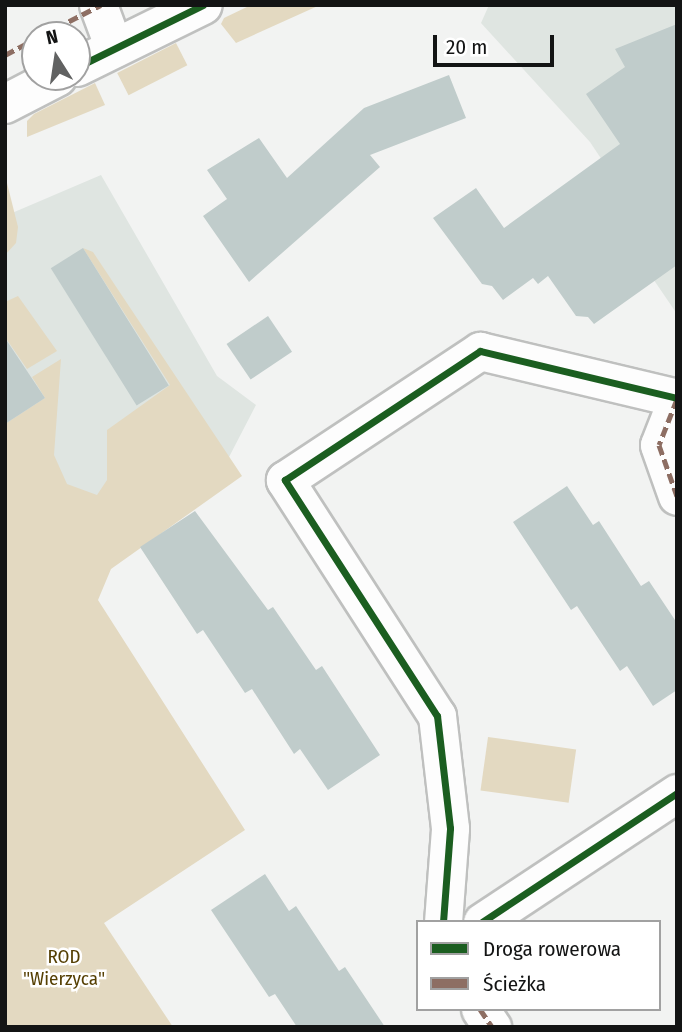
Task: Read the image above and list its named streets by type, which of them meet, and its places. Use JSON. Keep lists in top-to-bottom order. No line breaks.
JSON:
{"parks":["ROD \"Wierzyca\""],"legend":["Droga rowerowa","Ścieżka"],"scale_bar":"20 m","north":"top"}
